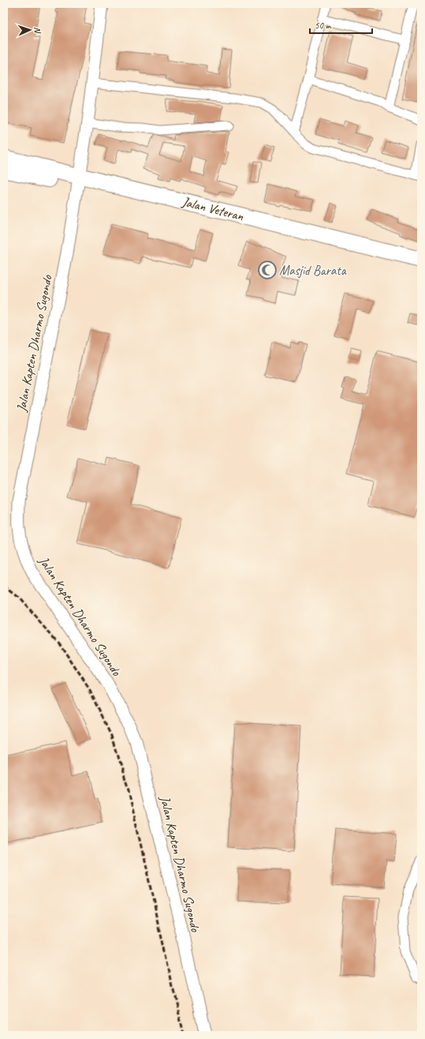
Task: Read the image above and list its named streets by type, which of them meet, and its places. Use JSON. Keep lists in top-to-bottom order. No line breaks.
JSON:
{"streets":{"highway":["Jalan Veteran"],"main road":["Jalan Kapten Dharmo Sugondo"]},"crossings":[["Jalan Veteran","Jalan Kapten Dharmo Sugondo"]],"places":{"mosque":["Masjid Barata"]},"scale_bar":"50 m","north":"right"}
